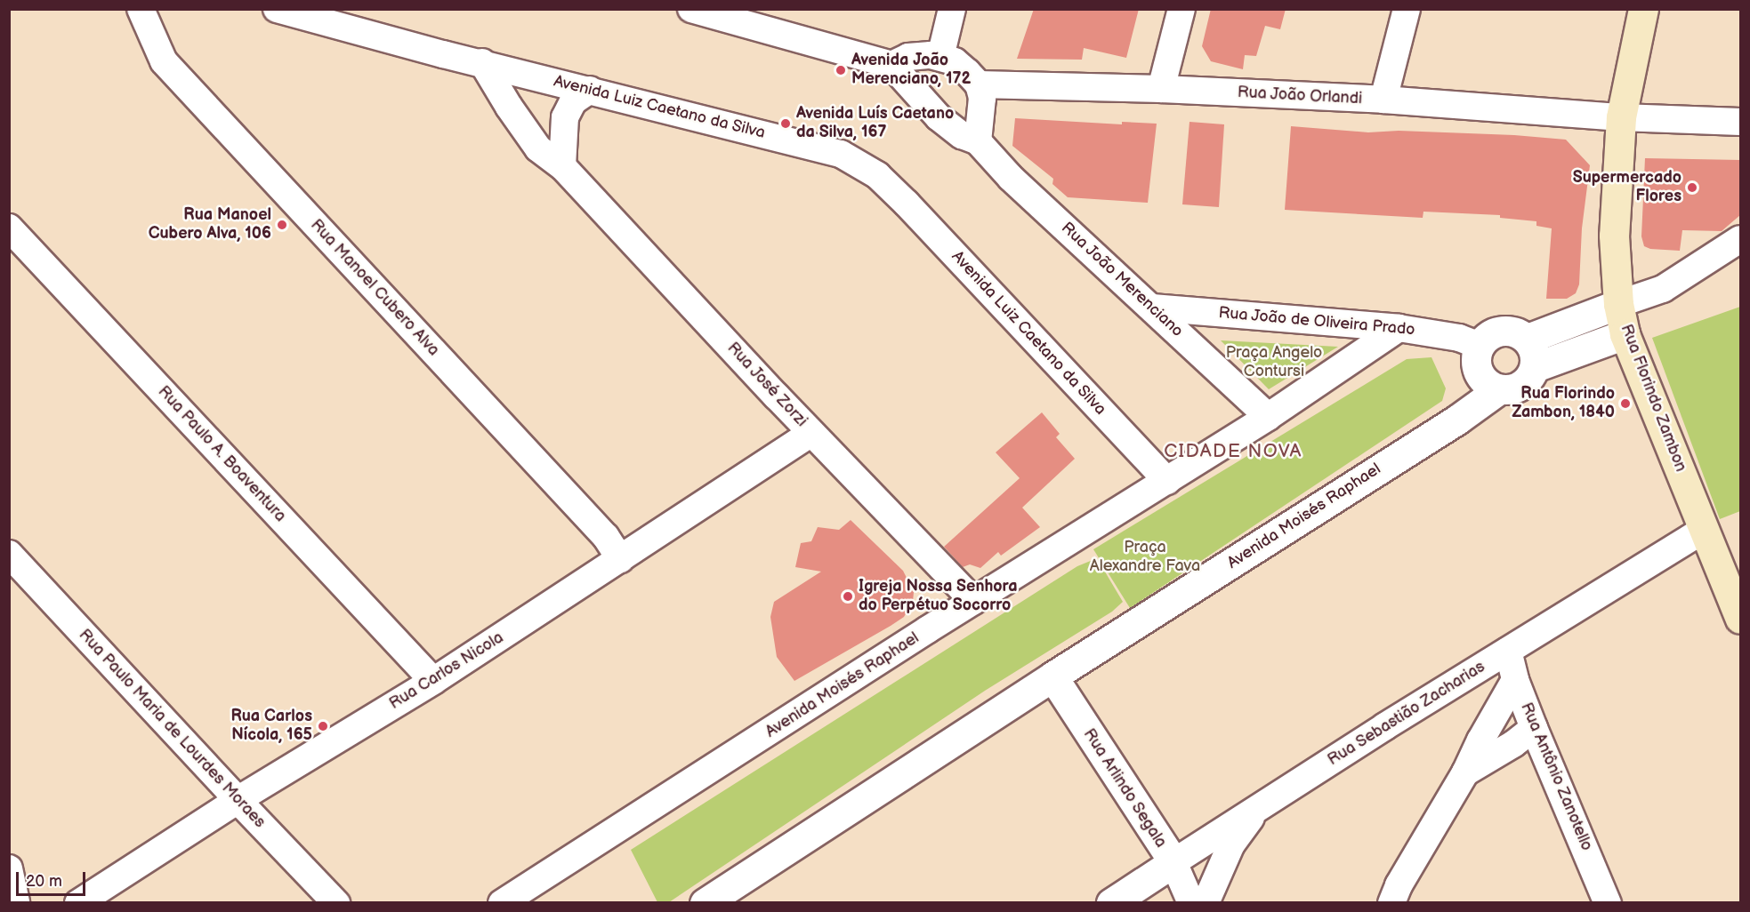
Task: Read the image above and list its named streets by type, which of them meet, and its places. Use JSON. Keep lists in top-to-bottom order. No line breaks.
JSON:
{"streets":{"main road":["Rua Florindo Zambon"],"street":["Rua João Orlandi","Avenida Luiz Caetano da Silva","Rua João Merenciano","Rua Manoel Cubero Alva","Rua João de Oliveira Prado","Rua José Zorzi","Rua Paulo A. Boaventura","Avenida Moisés Raphael","Rua Carlos Nicola","Rua Sebastião Zacharias","Rua Paulo Maria de Lourdes Moraes","Rua Antônio Zanotello","Rua Arlindo Segala"]},"crossings":[["Rua João Orlandi","Rua Florindo Zambon"],["Avenida Luiz Caetano da Silva","Rua José Zorzi"],["Avenida Luiz Caetano da Silva","Avenida Moisés Raphael"],["Rua João Merenciano","Rua João de Oliveira Prado"],["Rua João Merenciano","Avenida Moisés Raphael"],["Rua Manoel Cubero Alva","Rua Carlos Nicola"],["Rua João de Oliveira Prado","Avenida Moisés Raphael"],["Rua José Zorzi","Avenida Moisés Raphael"],["Rua José Zorzi","Rua Carlos Nicola"],["Rua Florindo Zambon","Rua Sebastião Zacharias"],["Rua Paulo A. Boaventura","Rua Carlos Nicola"],["Avenida Moisés Raphael","Rua Arlindo Segala"],["Rua Carlos Nicola","Rua Paulo Maria de Lourdes Moraes"],["Rua Sebastião Zacharias","Rua Antônio Zanotello"],["Rua Sebastião Zacharias","Rua Arlindo Segala"]],"districts":["CIDADE NOVA"],"parks":["Praça Angelo Contursi","Praça Alexandre Fava"],"places":["Avenida João Merenciano, 172","Avenida Luís Caetano da Silva, 167","Supermercado Flores","Rua Manoel Cubero Alva, 106","Rua Florindo Zambon, 1840","Igreja Nossa Senhora do Perpétuo Socorro","Rua Carlos Nícola, 165"],"scale_bar":"20 m"}
